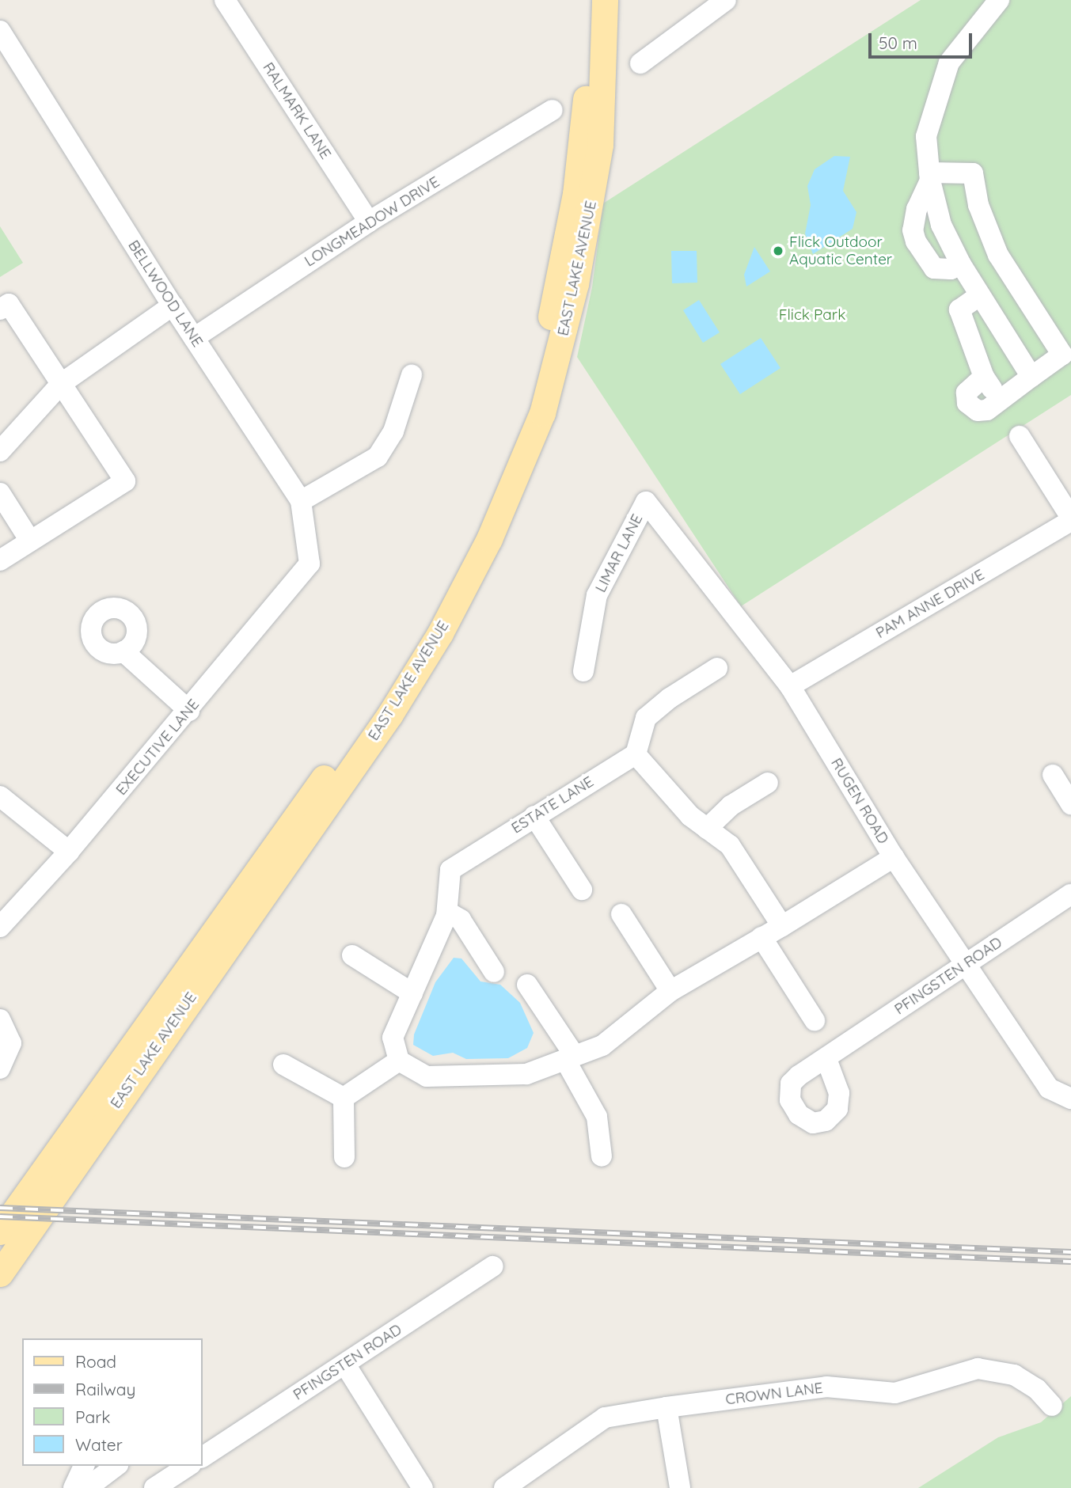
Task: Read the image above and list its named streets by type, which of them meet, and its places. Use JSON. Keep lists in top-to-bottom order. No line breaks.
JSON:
{"streets":{"main road":["EAST LAKE AVENUE"],"street":["RALMARK LANE","LONGMEADOW DRIVE","BELLWOOD LANE","LIMAR LANE","PAM ANNE DRIVE","EXECUTIVE LANE","RUGEN ROAD","ESTATE LANE","PFINGSTEN ROAD","CROWN LANE"]},"crossings":[["RALMARK LANE","LONGMEADOW DRIVE"],["LONGMEADOW DRIVE","BELLWOOD LANE"],["BELLWOOD LANE","EXECUTIVE LANE"],["LIMAR LANE","RUGEN ROAD"],["PAM ANNE DRIVE","RUGEN ROAD"],["RUGEN ROAD","PFINGSTEN ROAD"]],"parks":["Flick Park"],"places":["Flick Outdoor Aquatic Center"],"legend":["Road","Railway","Park","Water"],"scale_bar":"50 m"}
